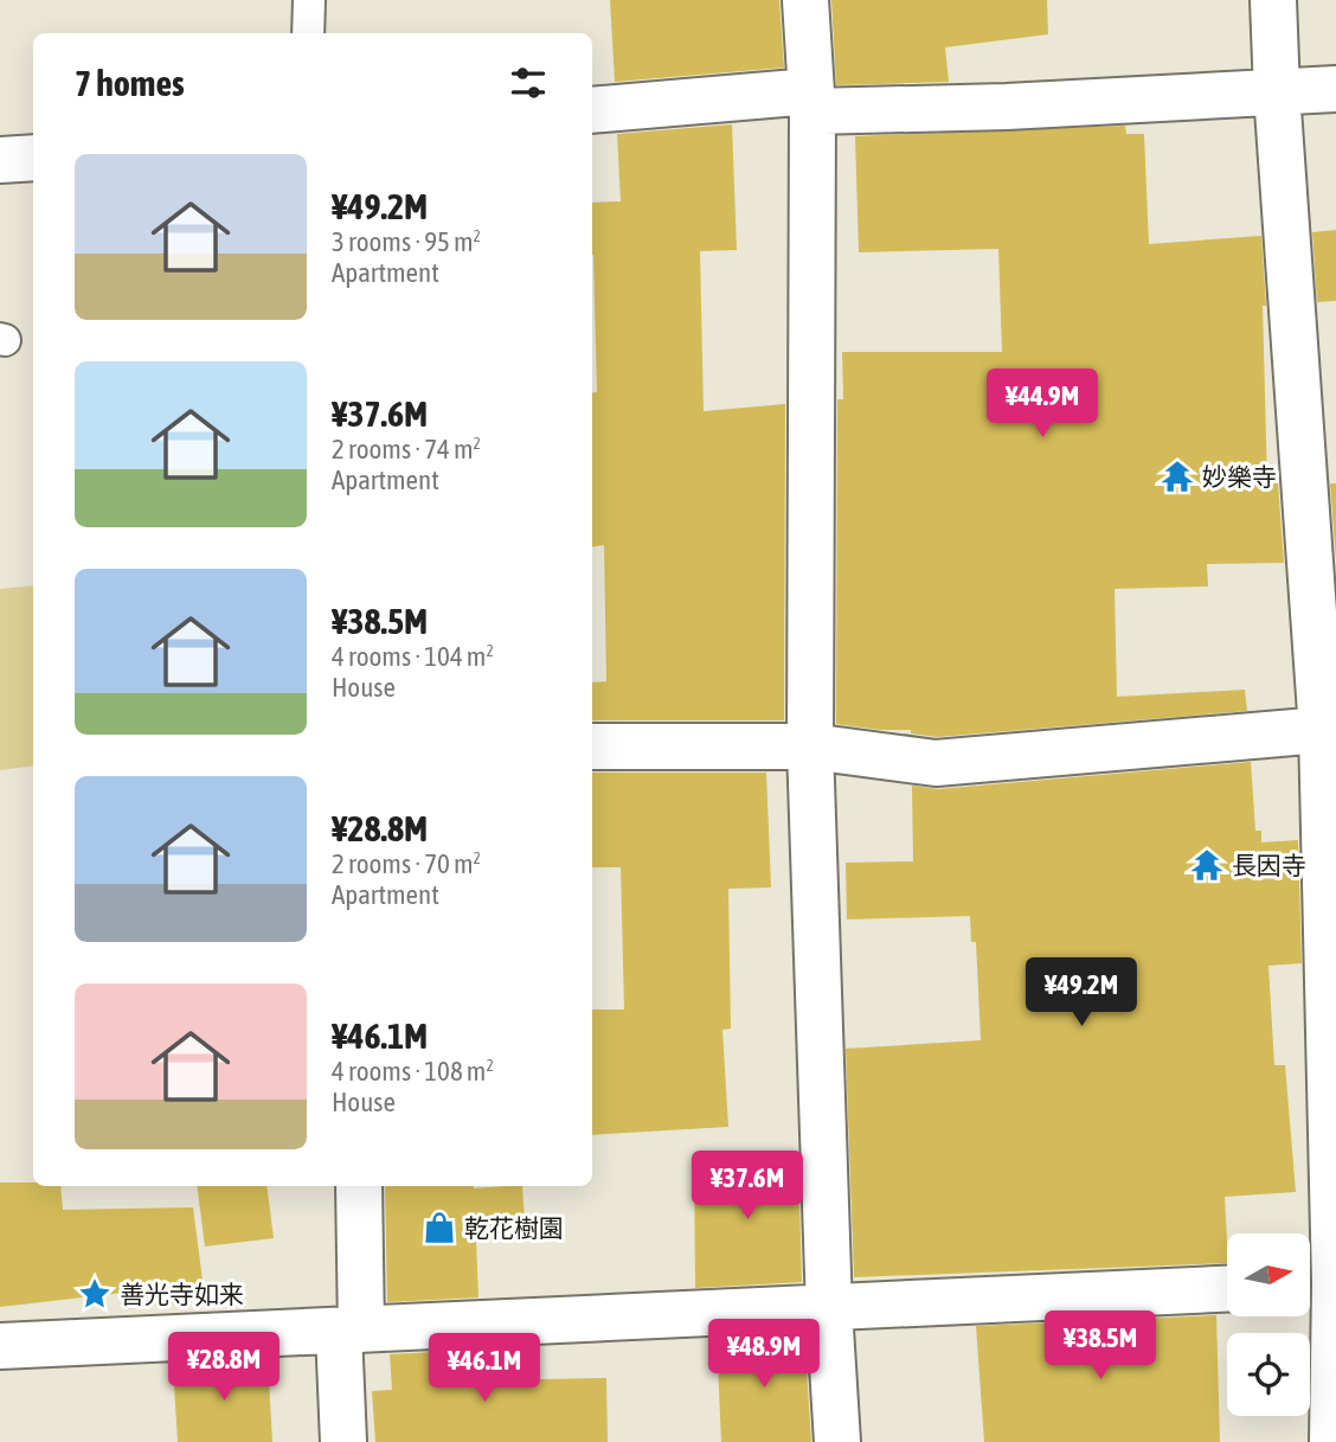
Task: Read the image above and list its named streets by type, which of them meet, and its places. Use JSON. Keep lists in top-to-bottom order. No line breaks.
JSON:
{"places":{"temple":["妙樂寺","長因寺"],"shop":["乾花樹園"],"place":["善光寺如来"]},"north":"right","page":{"heading":"7 homes","list":[{"name":"¥49.2M","note":"3 rooms · 95 m² · Apartment"},{"name":"¥37.6M","note":"2 rooms · 74 m² · Apartment"},{"name":"¥38.5M","note":"4 rooms · 104 m² · House"},{"name":"¥28.8M","note":"2 rooms · 70 m² · Apartment"},{"name":"¥46.1M","note":"4 rooms · 108 m² · House"}],"price":["¥44.9M","¥49.2M","¥37.6M","¥38.5M","¥48.9M","¥28.8M","¥46.1M"]}}
